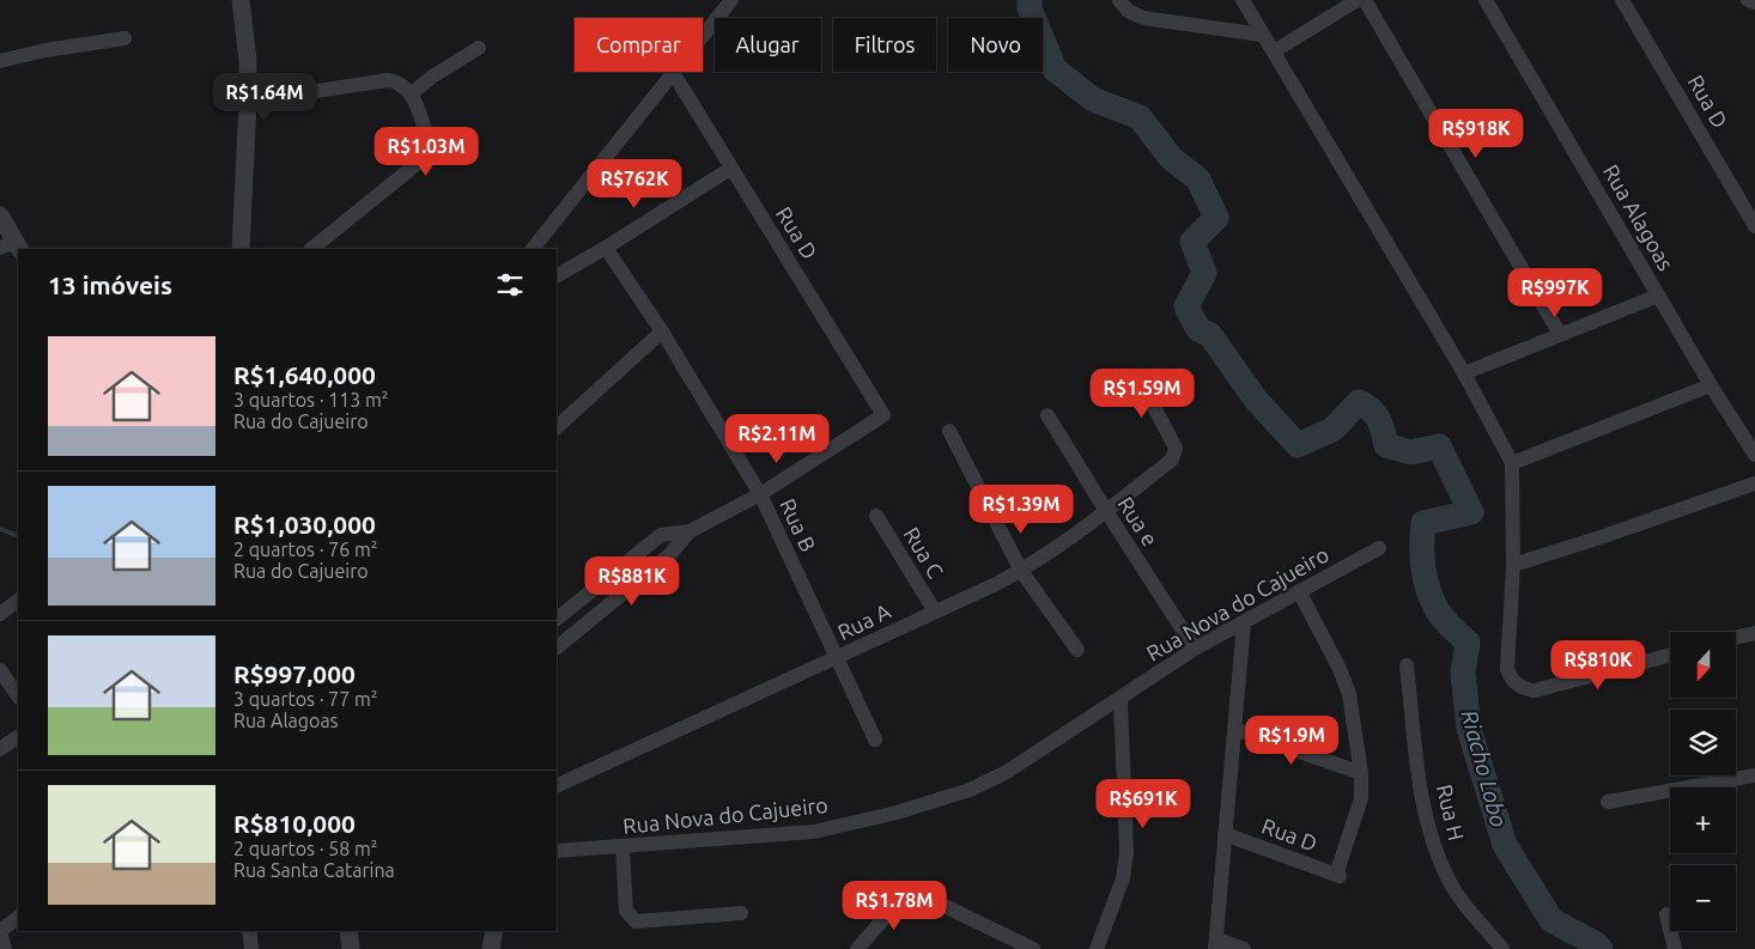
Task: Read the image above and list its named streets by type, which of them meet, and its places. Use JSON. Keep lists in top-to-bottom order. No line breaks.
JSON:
{"streets":{"street":["Rua D","Rua Alagoas","Rua e","Rua B","Rua C","Rua Nova do Cajueiro","Rua A","Rua H"]},"crossings":[["Rua D","Rua B"],["Rua e","Rua Nova do Cajueiro"],["Rua e","Rua A"],["Rua B","Rua A"],["Rua C","Rua A"]],"water":["Riacho Lobo"],"north":"bottom","page":{"chip":["Comprar","Alugar","Filtros","Novo"],"price":["R$1.64M","R$918K","R$1.03M","R$762K","R$997K","R$1.59M","R$2.11M","R$1.39M","R$881K","R$810K","R$1.9M","R$691K","R$1.78M"],"heading":"13 imóveis","list":[{"name":"R$1,640,000","note":"3 quartos · 113 m² · Rua do Cajueiro"},{"name":"R$1,030,000","note":"2 quartos · 76 m² · Rua do Cajueiro"},{"name":"R$997,000","note":"3 quartos · 77 m² · Rua Alagoas"},{"name":"R$810,000","note":"2 quartos · 58 m² · Rua Santa Catarina"}],"map_buttons":["+","−"]}}
